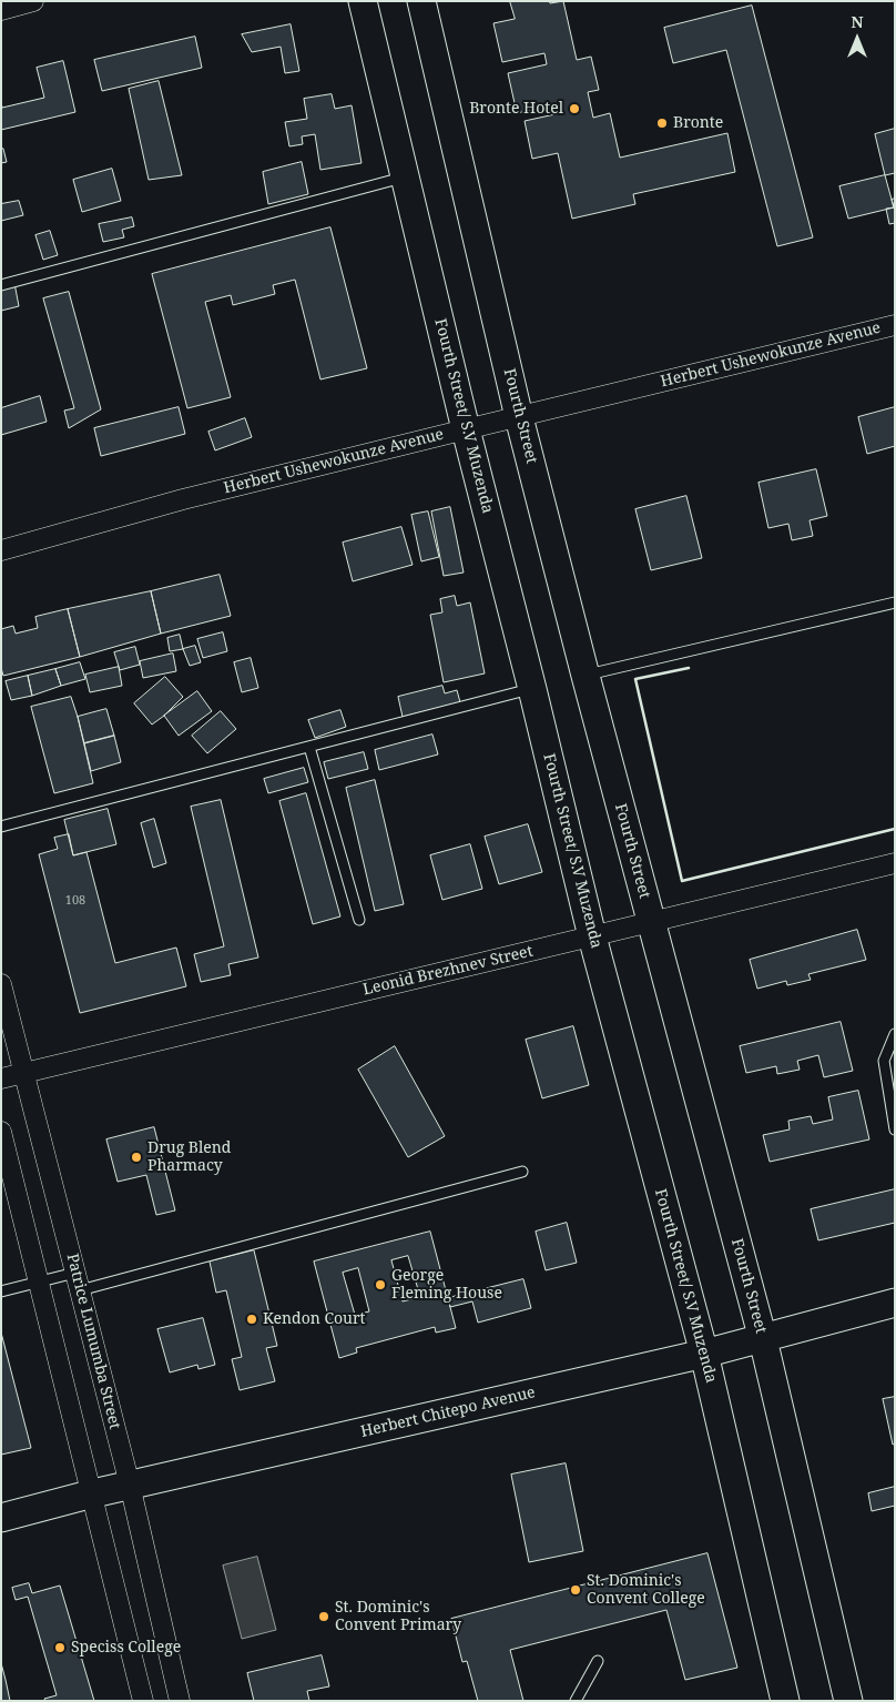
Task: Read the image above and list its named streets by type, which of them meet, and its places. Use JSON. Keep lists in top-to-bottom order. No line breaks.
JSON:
{"streets":{"main road":["Fourth Street/ S.V Muzenda","Fourth Street","Herbert Chitepo Avenue"],"street":["Herbert Ushewokunze Avenue","Leonid Brezhnev Street","Patrice Lumumba Street"]},"crossings":[["Herbert Ushewokunze Avenue","Fourth Street/ S.V Muzenda"],["Herbert Ushewokunze Avenue","Fourth Street"],["Fourth Street/ S.V Muzenda","Leonid Brezhnev Street"],["Fourth Street/ S.V Muzenda","Herbert Chitepo Avenue"],["Fourth Street","Leonid Brezhnev Street"],["Fourth Street","Herbert Chitepo Avenue"],["Leonid Brezhnev Street","Patrice Lumumba Street"],["Patrice Lumumba Street","Herbert Chitepo Avenue"]],"places":["Bronte Hotel","Bronte","Drug Blend Pharmacy","George Fleming House","Kendon Court","St. Dominic's Convent College","St. Dominic's Convent Primary","Speciss College"],"house_numbers":["108"],"north":"top"}
